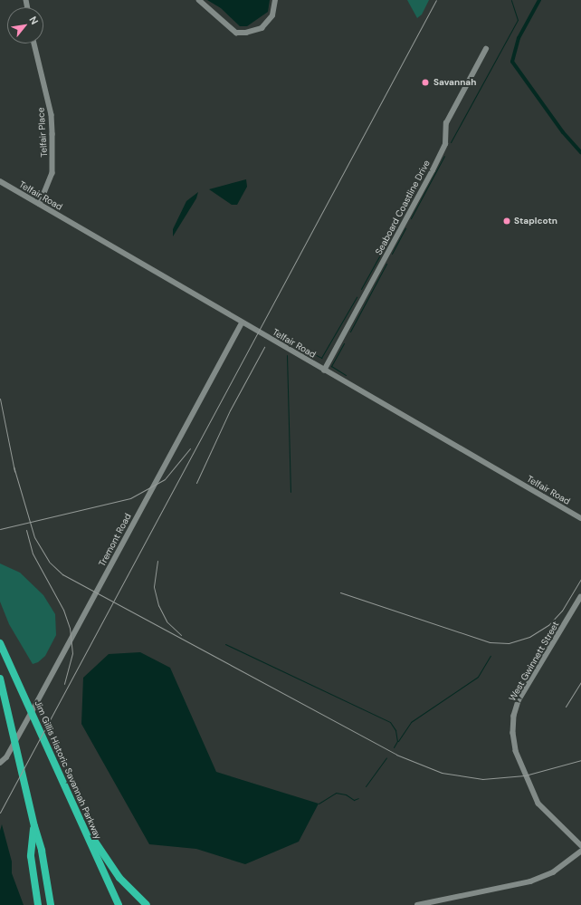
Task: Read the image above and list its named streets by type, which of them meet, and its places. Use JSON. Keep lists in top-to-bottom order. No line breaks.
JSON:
{"streets":{"highway":["Jim Gillis Historic Savannah Parkway"],"street":["Telfair Place","Telfair Road","Seaboard Coastline Drive","Tremont Road","West Gwinnett Street"]},"crossings":[["Telfair Place","Telfair Road"],["Telfair Road","Seaboard Coastline Drive"],["Telfair Road","Tremont Road"]],"places":["Savannah","Staplcotn"],"north":"top right"}
